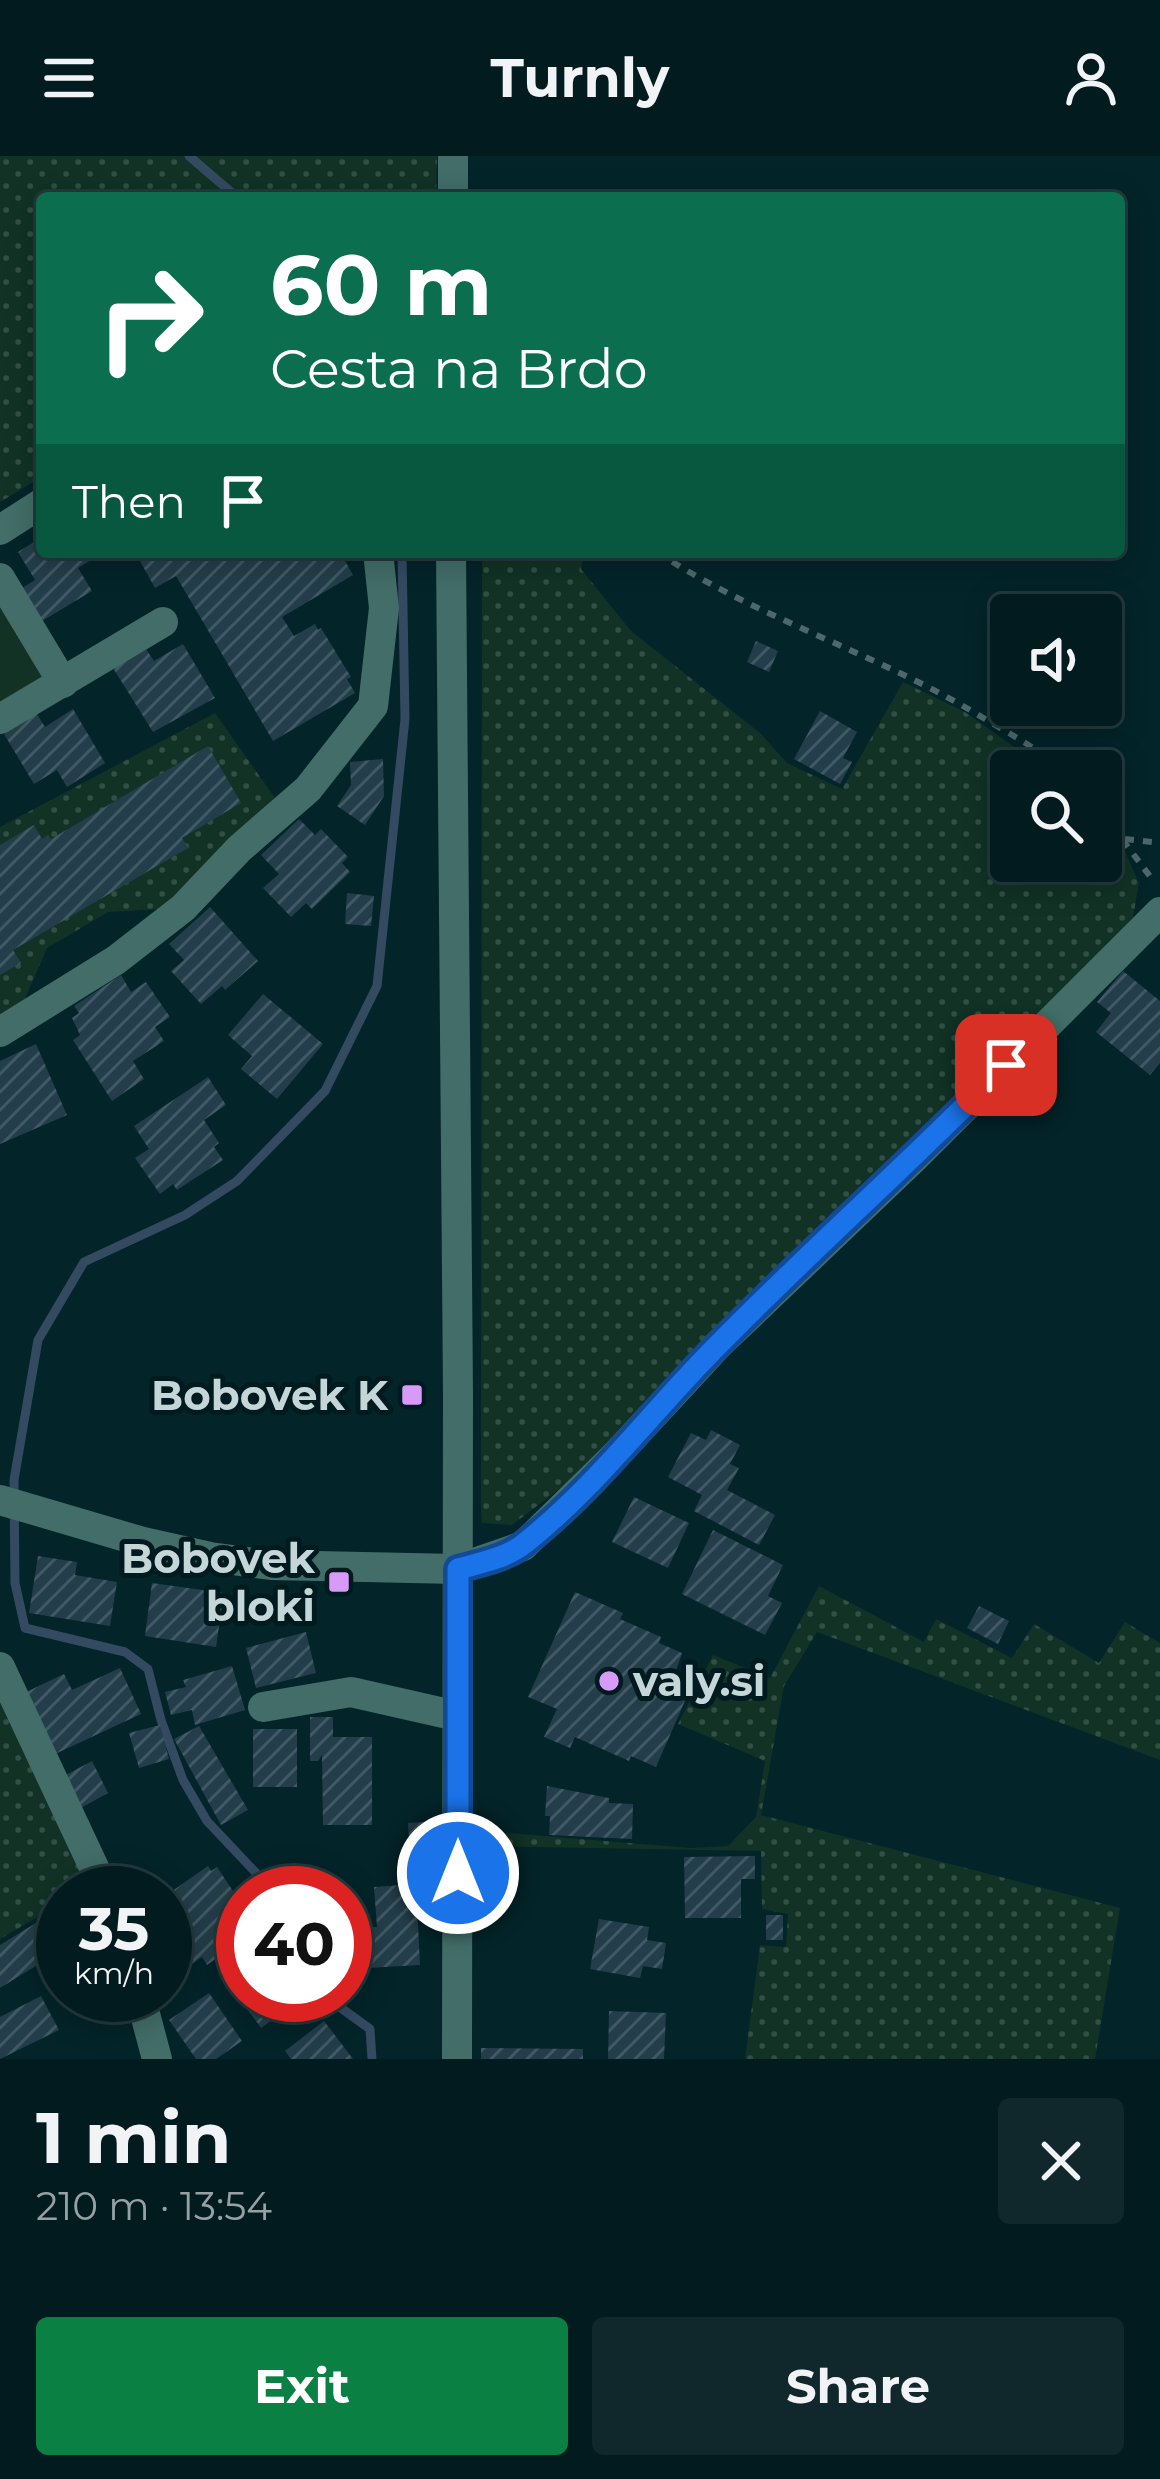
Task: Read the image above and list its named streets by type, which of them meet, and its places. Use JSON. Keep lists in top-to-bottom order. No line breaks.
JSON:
{"places":{"transit":["Bobovek K","Bobovek bloki"],"other":["valy.si"]},"page":{"header":"Turnly","turn":["60 m","Cesta na Brdo"],"then":"Then","speed":"35 km/h","limit":"40","heading":["1 min","210 m · 13:54"],"buttons":["Exit","Share"]}}
